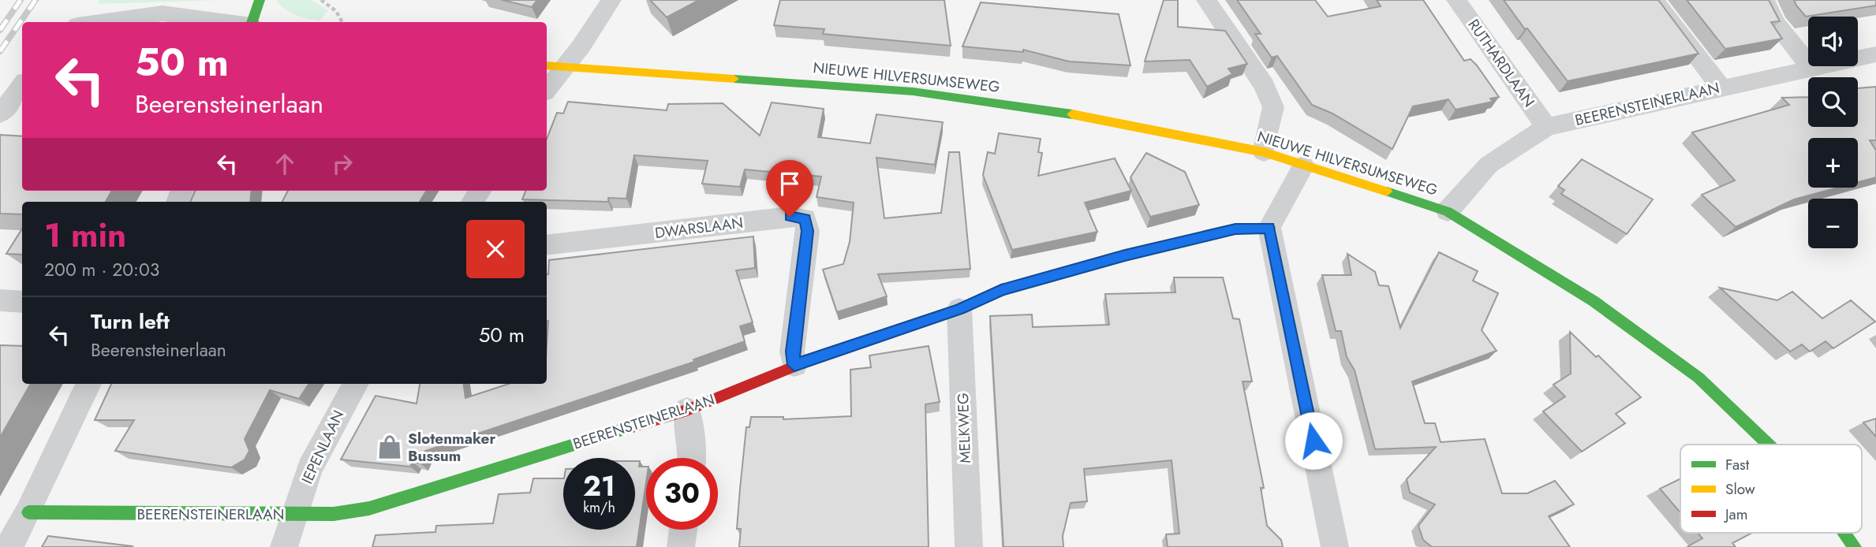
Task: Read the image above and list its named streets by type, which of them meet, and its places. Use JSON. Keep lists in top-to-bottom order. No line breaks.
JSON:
{"streets":{"street":["RUTHARDLAAN","NIEUWE HILVERSUMSEWEG","BEERENSTEINERLAAN","DWARSLAAN","MELKWEG","IEPENLAAN"]},"crossings":[["RUTHARDLAAN","BEERENSTEINERLAAN"],["NIEUWE HILVERSUMSEWEG","BEERENSTEINERLAAN"],["BEERENSTEINERLAAN","DWARSLAAN"],["BEERENSTEINERLAAN","MELKWEG"],["BEERENSTEINERLAAN","IEPENLAAN"]],"places":{"shop":["Slotenmaker Bussum"]},"legend":["Fast","Slow","Jam"],"page":{"map_buttons":["+","−"],"turn":["50 m","Beerensteinerlaan"],"heading":["1 min","200 m · 20:03"],"list":[{"name":"Turn left","note":"Beerensteinerlaan","value":"50 m"}],"speed":"21 km/h","limit":"30"}}
